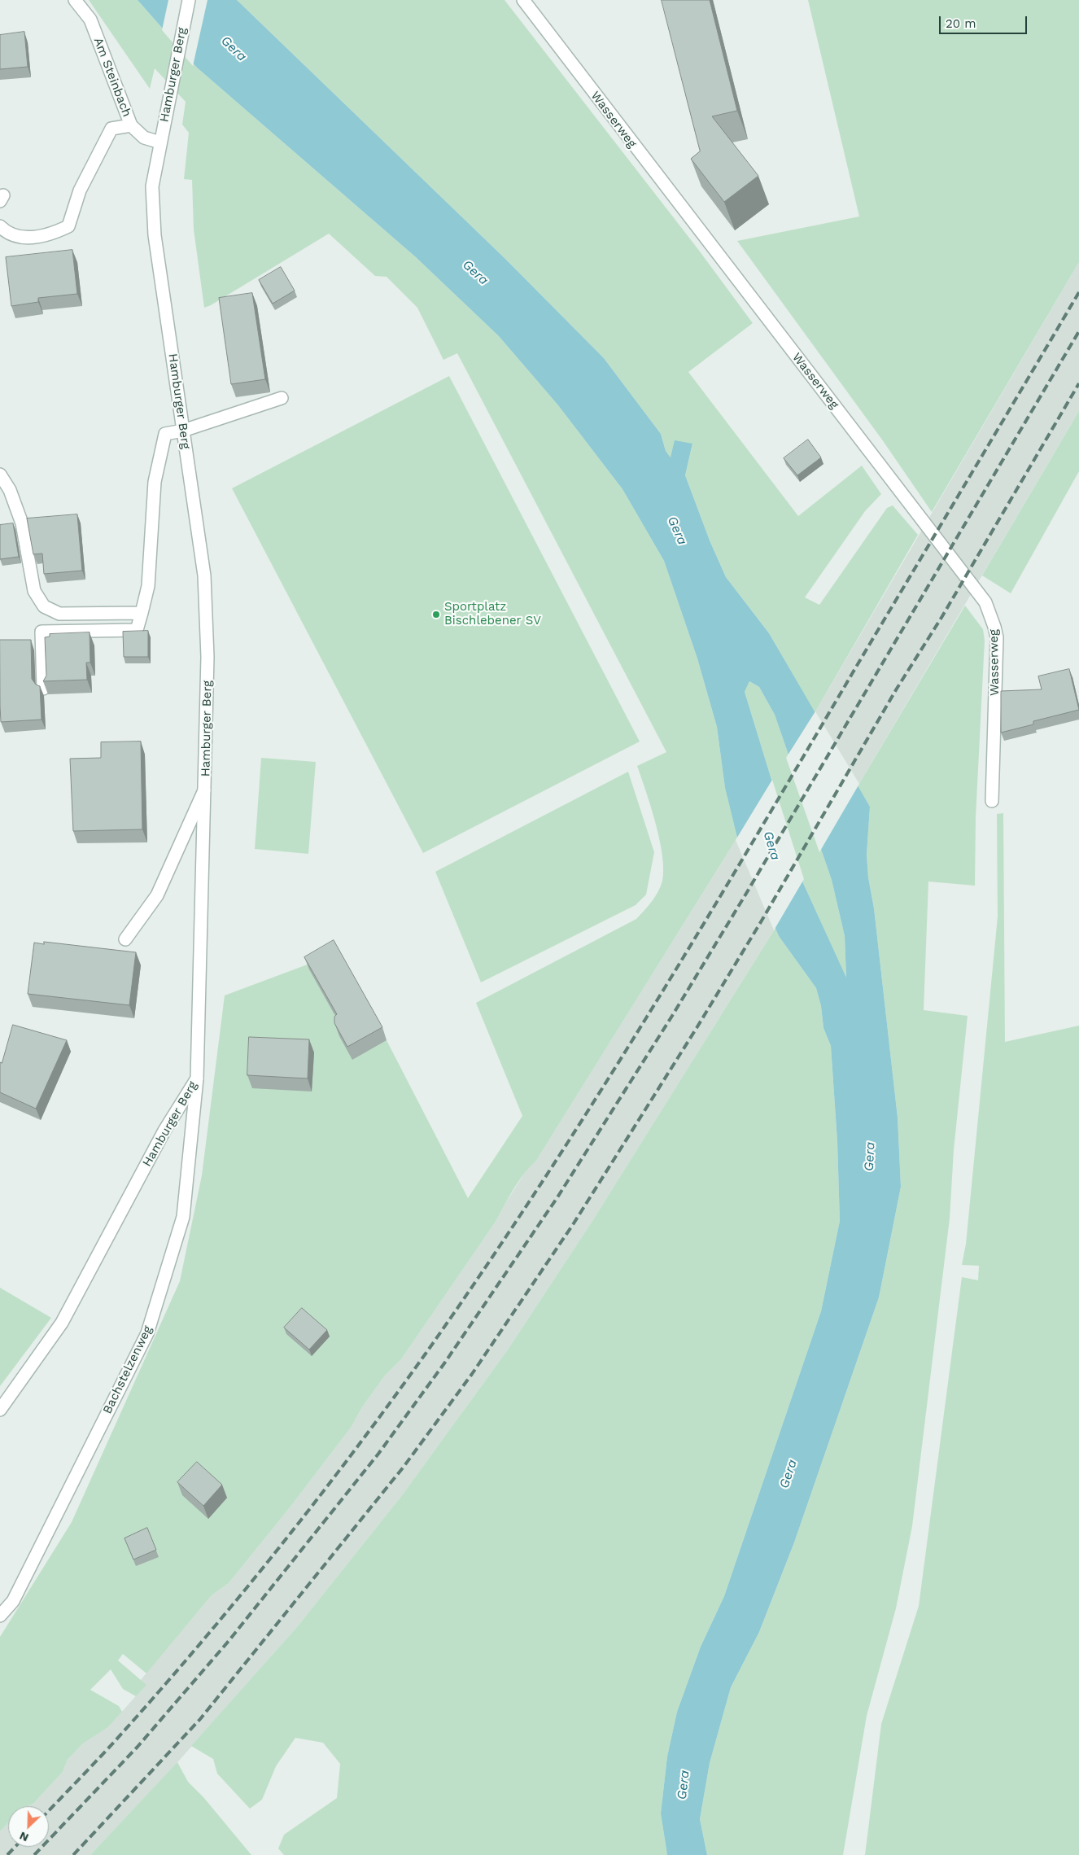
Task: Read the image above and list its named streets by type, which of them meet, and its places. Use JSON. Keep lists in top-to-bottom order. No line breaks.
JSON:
{"streets":{"street":["Hamburger Berg","Am Steinbach","Wasserweg","Bachstelzenweg"]},"crossings":[["Hamburger Berg","Am Steinbach"],["Hamburger Berg","Bachstelzenweg"]],"water":["Gera"],"places":["Sportplatz Bischlebener SV"],"scale_bar":"20 m","north":"bottom left"}
